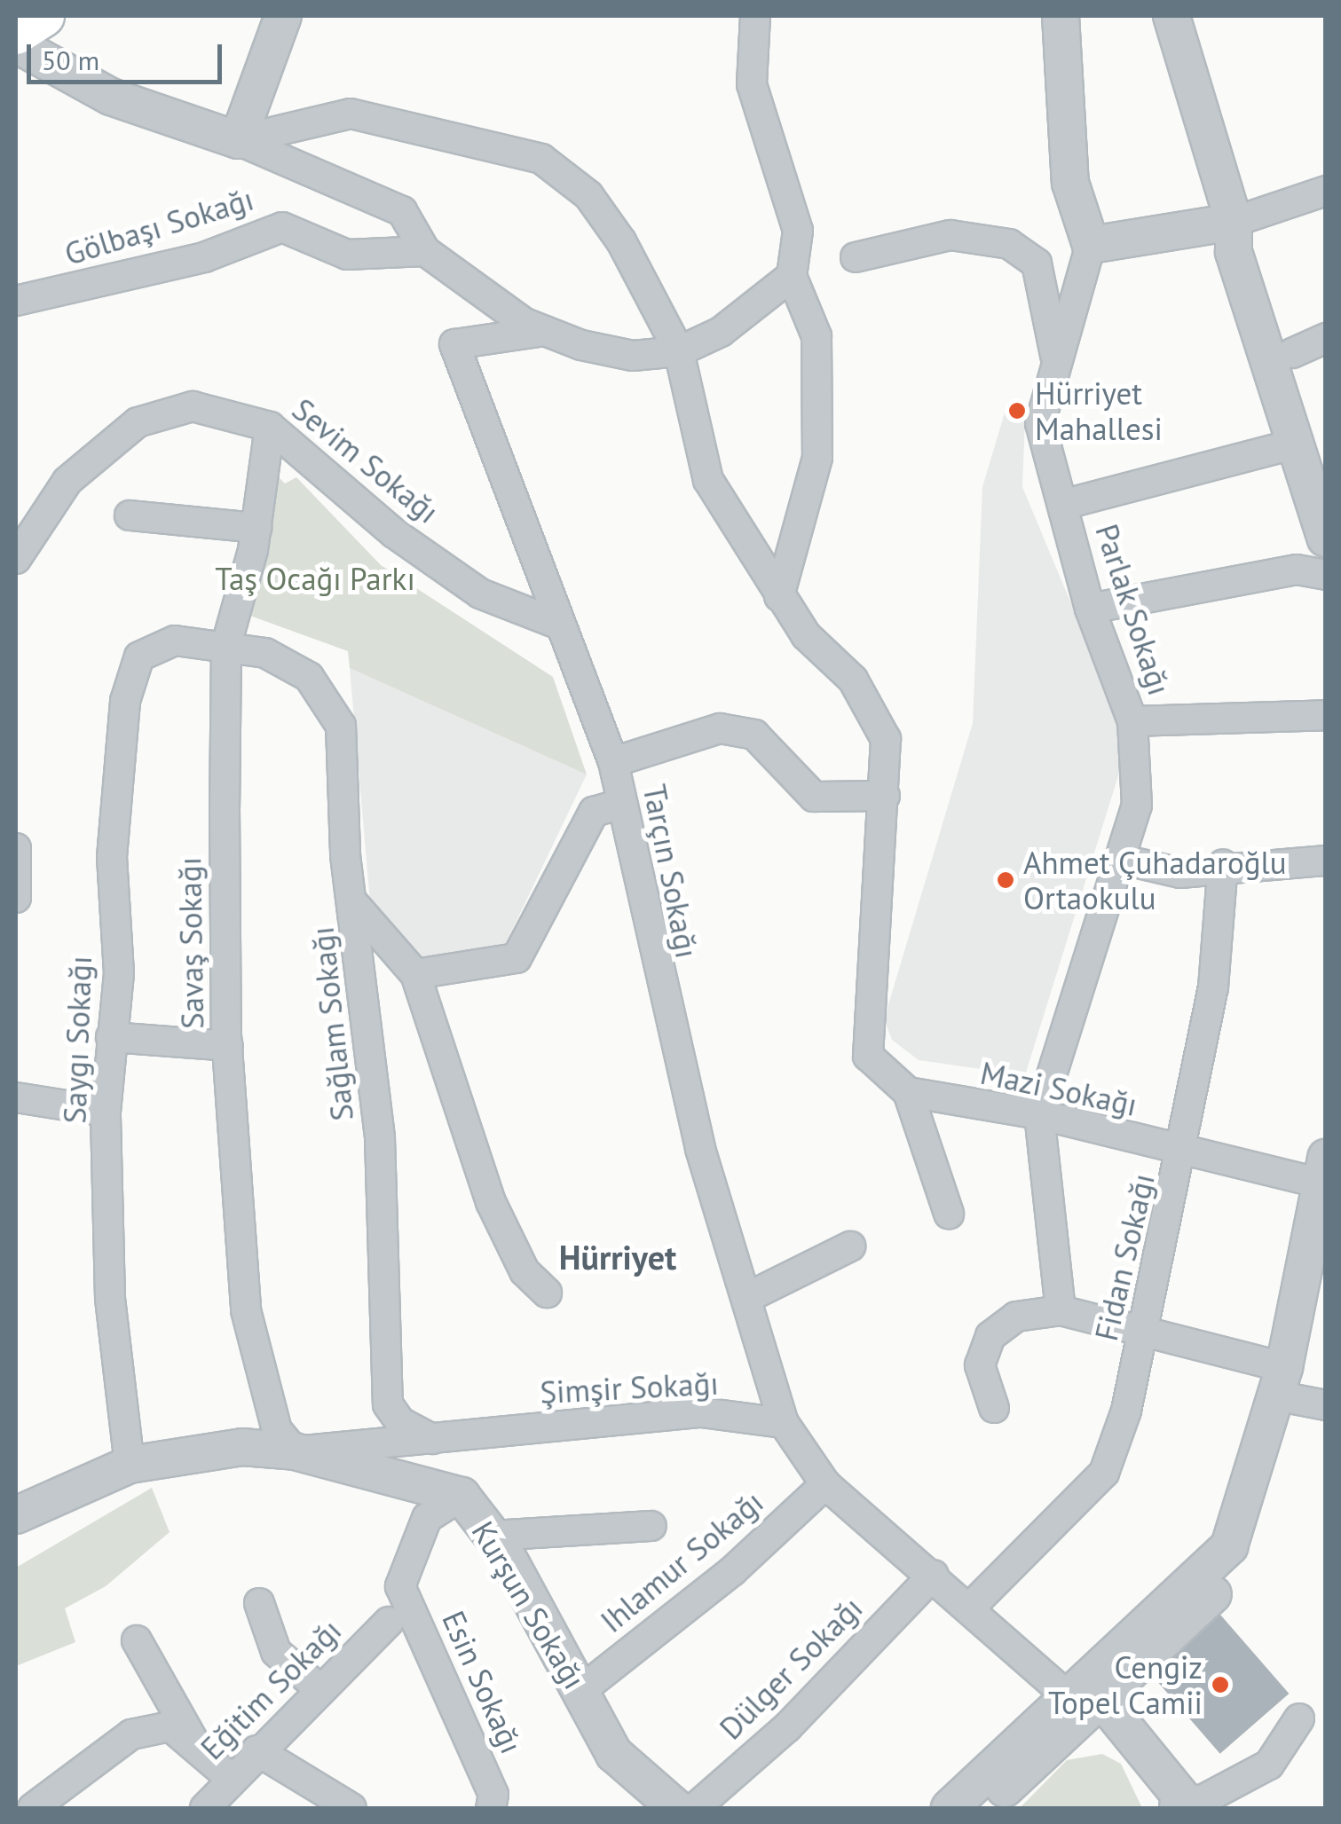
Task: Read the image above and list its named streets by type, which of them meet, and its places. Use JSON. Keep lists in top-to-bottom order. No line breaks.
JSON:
{"streets":{"street":["Gölbaşı Sokağı","Sevim Sokağı","Parlak Sokağı","Tarçın Sokağı","Savaş Sokağı","Sağlam Sokağı","Saygı Sokağı","Mazi Sokağı","Fidan Sokağı","Şimşir Sokağı","Ihlamur Sokağı","Kurşun Sokağı","Dülger Sokağı","Esin Sokağı","Eğitim Sokağı"]},"crossings":[["Sevim Sokağı","Tarçın Sokağı"],["Sevim Sokağı","Savaş Sokağı"],["Parlak Sokağı","Mazi Sokağı"],["Tarçın Sokağı","Şimşir Sokağı"],["Savaş Sokağı","Sağlam Sokağı"],["Savaş Sokağı","Saygı Sokağı"],["Savaş Sokağı","Şimşir Sokağı"],["Savaş Sokağı","Kurşun Sokağı"],["Sağlam Sokağı","Saygı Sokağı"],["Saygı Sokağı","Kurşun Sokağı"],["Mazi Sokağı","Fidan Sokağı"],["Şimşir Sokağı","Kurşun Sokağı"],["Ihlamur Sokağı","Kurşun Sokağı"],["Kurşun Sokağı","Esin Sokağı"]],"districts":["Hürriyet"],"parks":["Taş Ocağı Parkı"],"places":["Hürriyet Mahallesi","Ahmet Çuhadaroğlu Ortaokulu","Cengiz Topel Camii"],"scale_bar":"50 m"}
